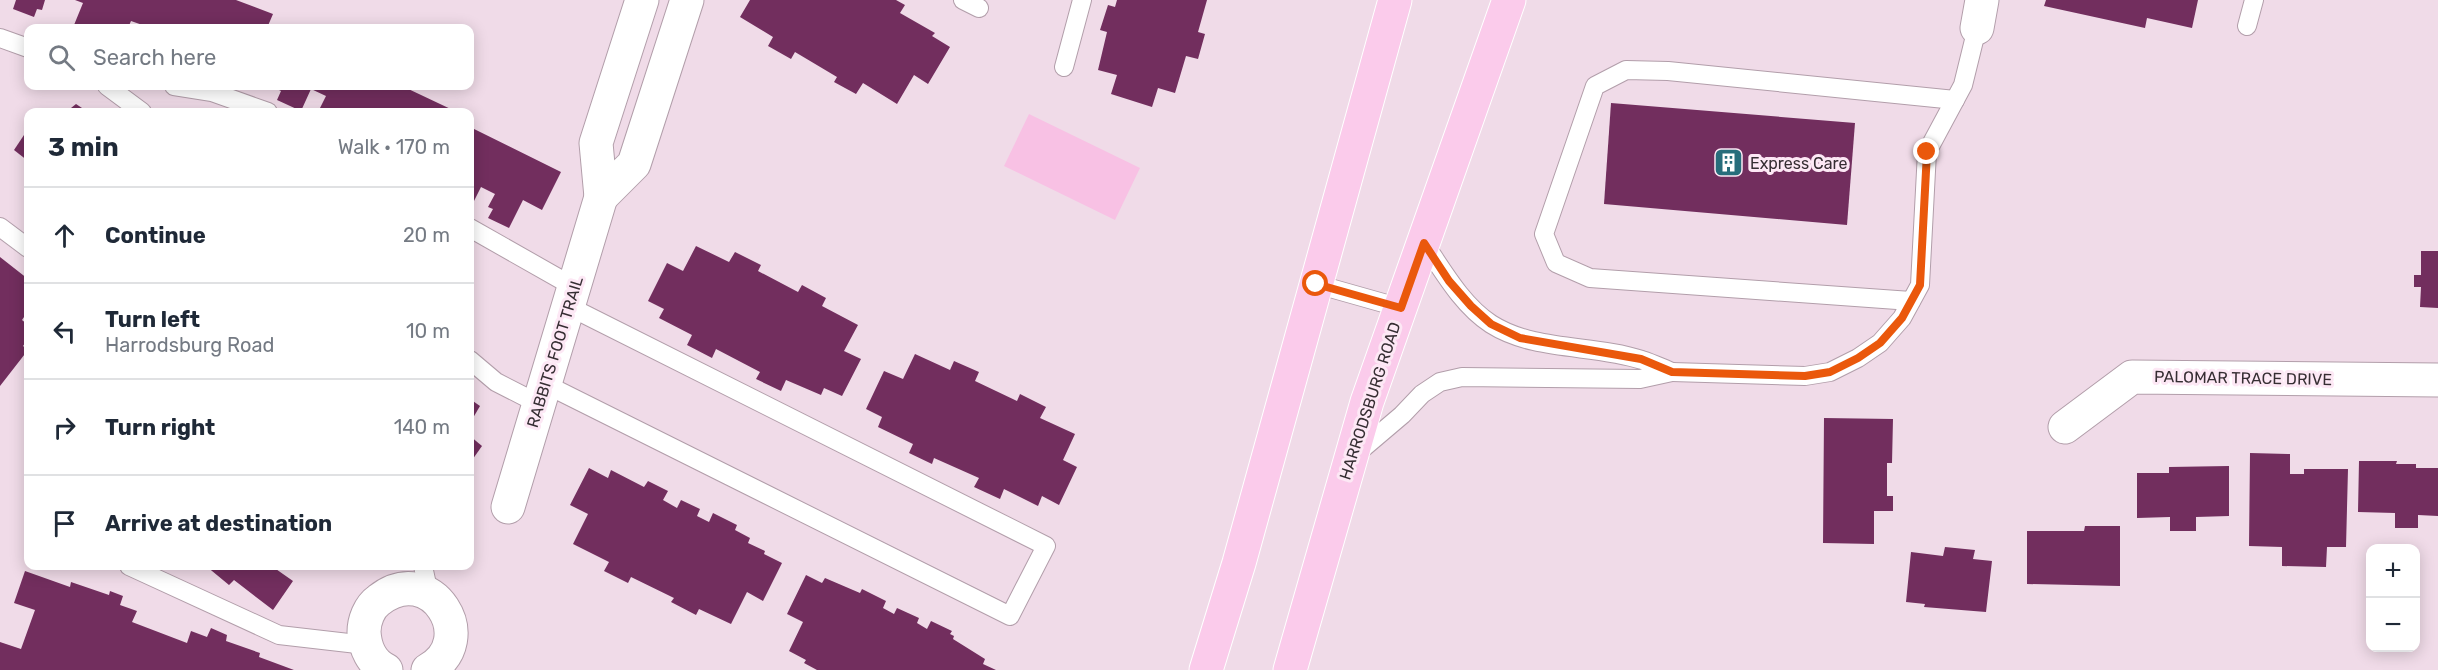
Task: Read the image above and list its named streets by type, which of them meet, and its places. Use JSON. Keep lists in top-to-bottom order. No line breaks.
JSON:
{"streets":{"main road":["HARRODSBURG ROAD"],"street":["RABBITS FOOT TRAIL","PALOMAR TRACE DRIVE"]},"places":{"building":["Express Care"]},"page":{"search":"Search here","heading":["3 min","Walk · 170 m"],"list":[["Continue","20 m"],["Turn left","Harrodsburg Road","10 m"],["Turn right","140 m"],"Arrive at destination"],"map_buttons":["+","−"]}}
